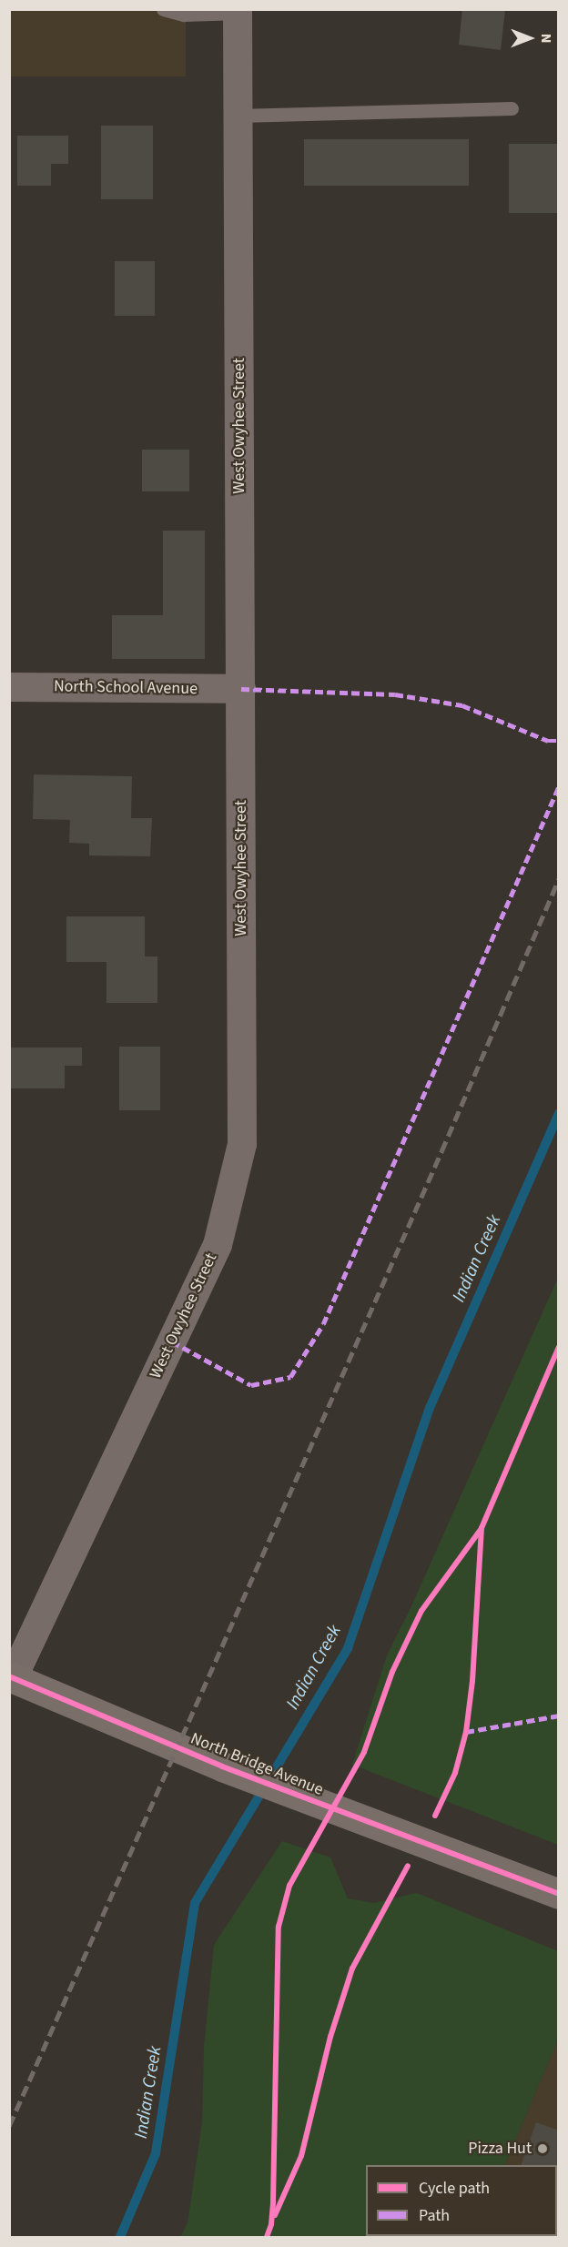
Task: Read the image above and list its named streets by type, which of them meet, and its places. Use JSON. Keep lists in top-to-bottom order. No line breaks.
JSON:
{"streets":{"main road":["North Bridge Avenue"],"street":["West Owyhee Street","North School Avenue"]},"crossings":[["West Owyhee Street","North School Avenue"],["West Owyhee Street","North Bridge Avenue"]],"water":["Indian Creek"],"places":["Pizza Hut"],"legend":["Cycle path","Path"],"north":"right"}
